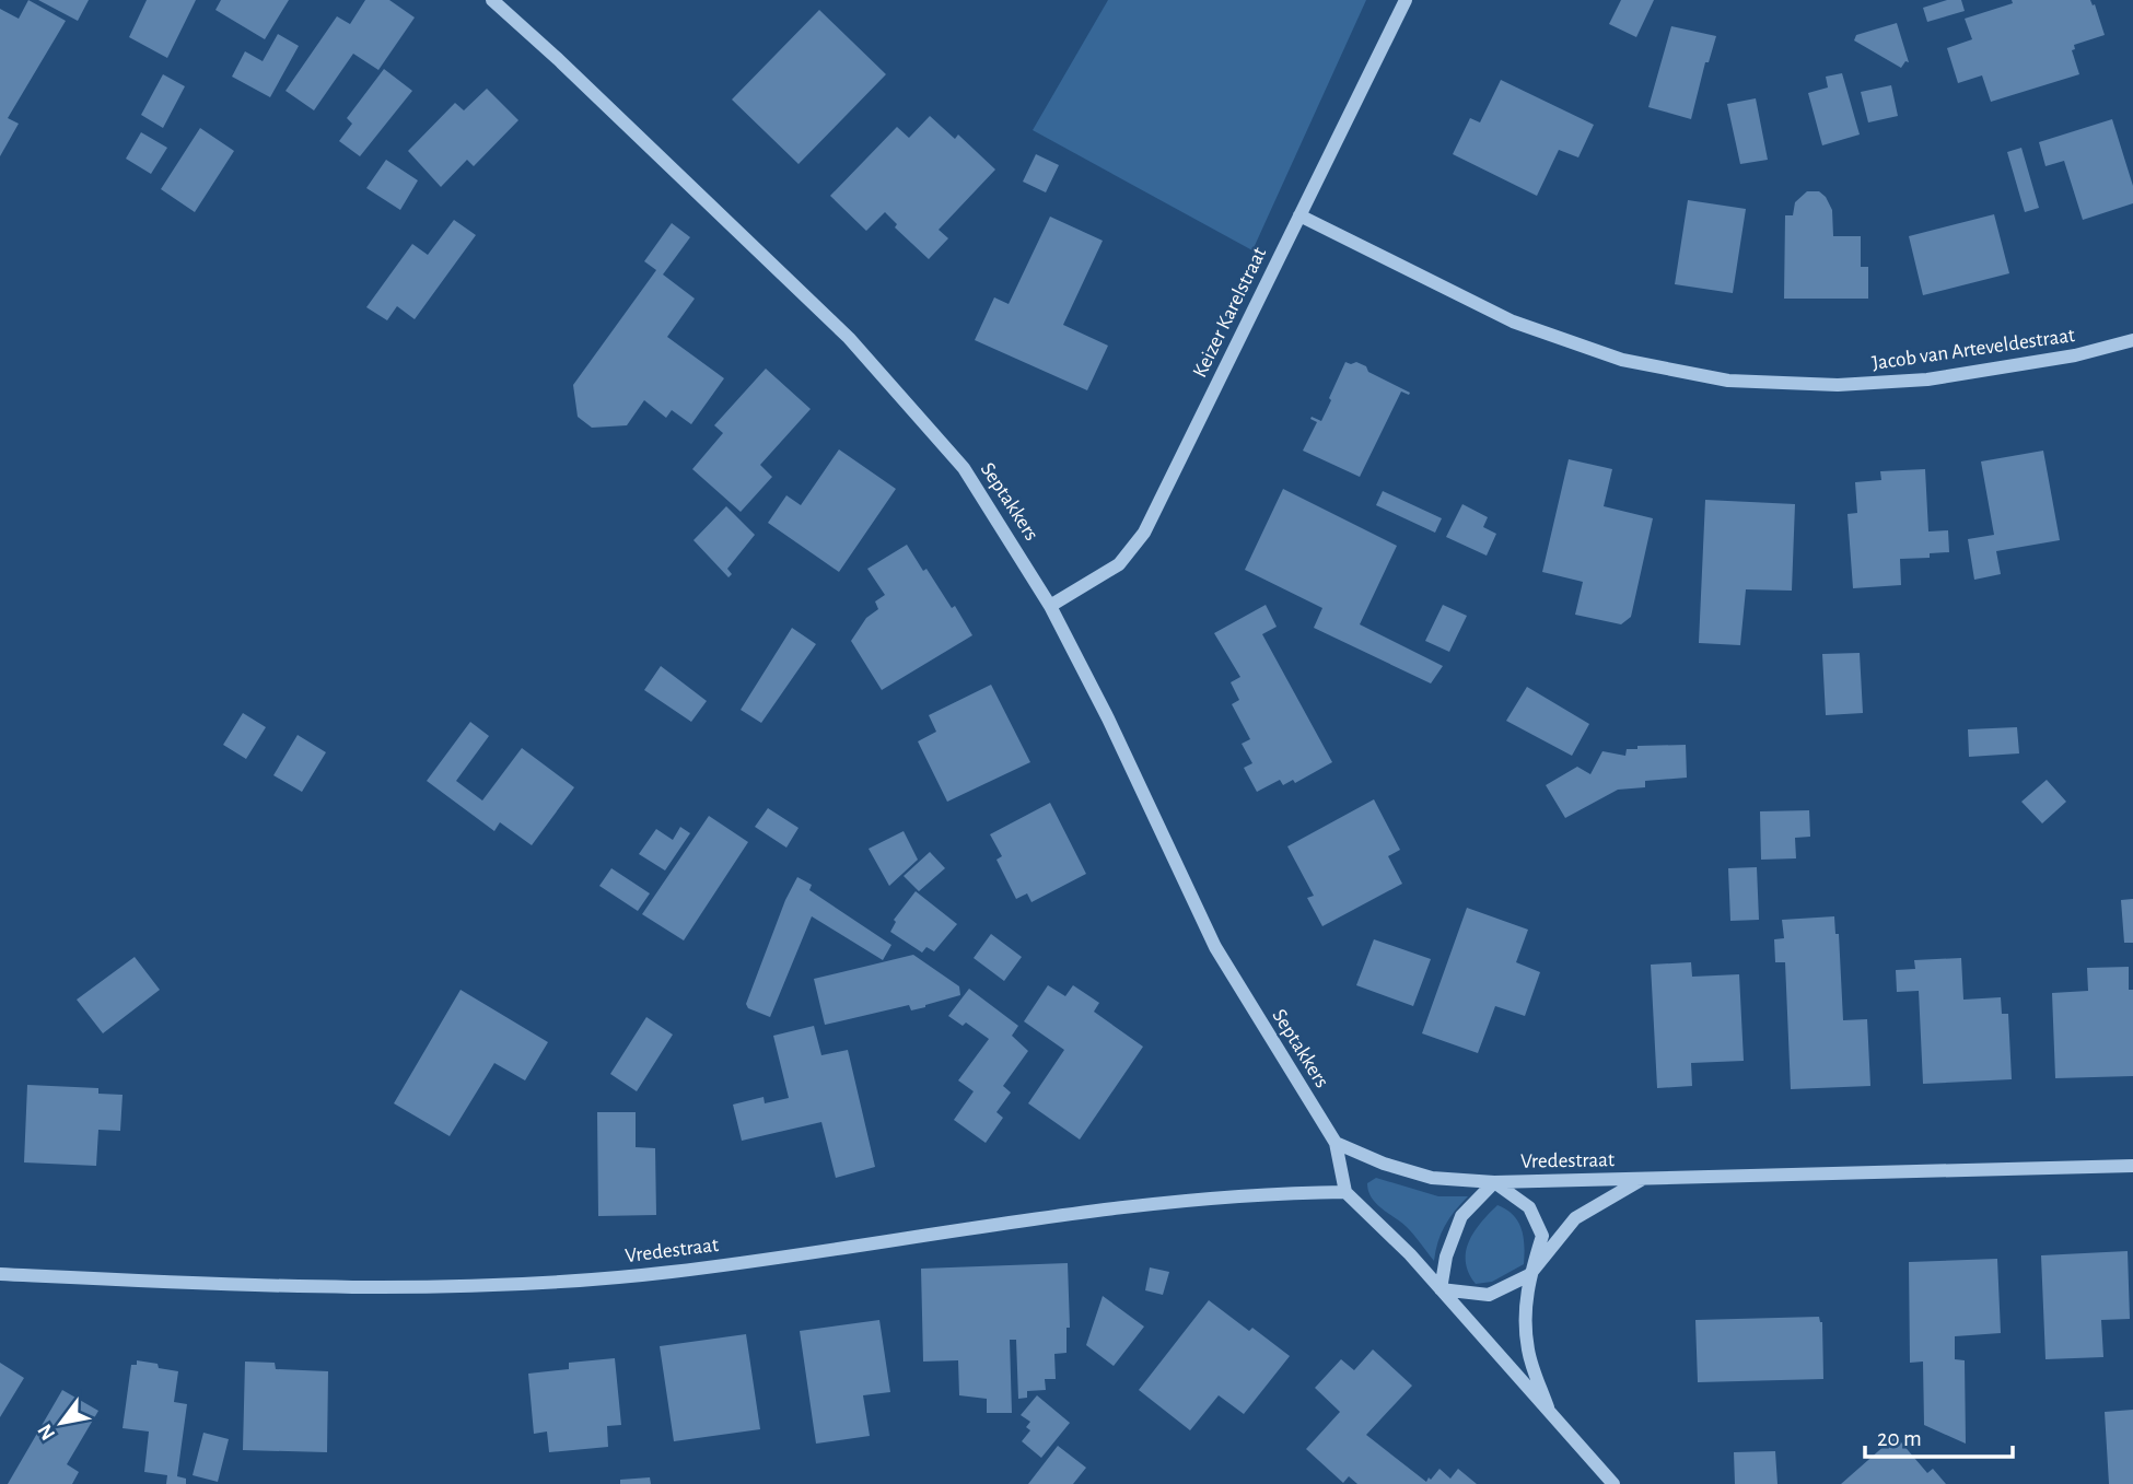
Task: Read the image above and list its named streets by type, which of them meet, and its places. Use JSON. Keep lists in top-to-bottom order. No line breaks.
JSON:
{"streets":{"street":["Keizer Karelstraat","Jacob van Arteveldestraat","Septakkers","Vredestraat"]},"crossings":[["Keizer Karelstraat","Jacob van Arteveldestraat"],["Keizer Karelstraat","Septakkers"],["Septakkers","Vredestraat"]],"scale_bar":"20 m","north":"bottom left"}
